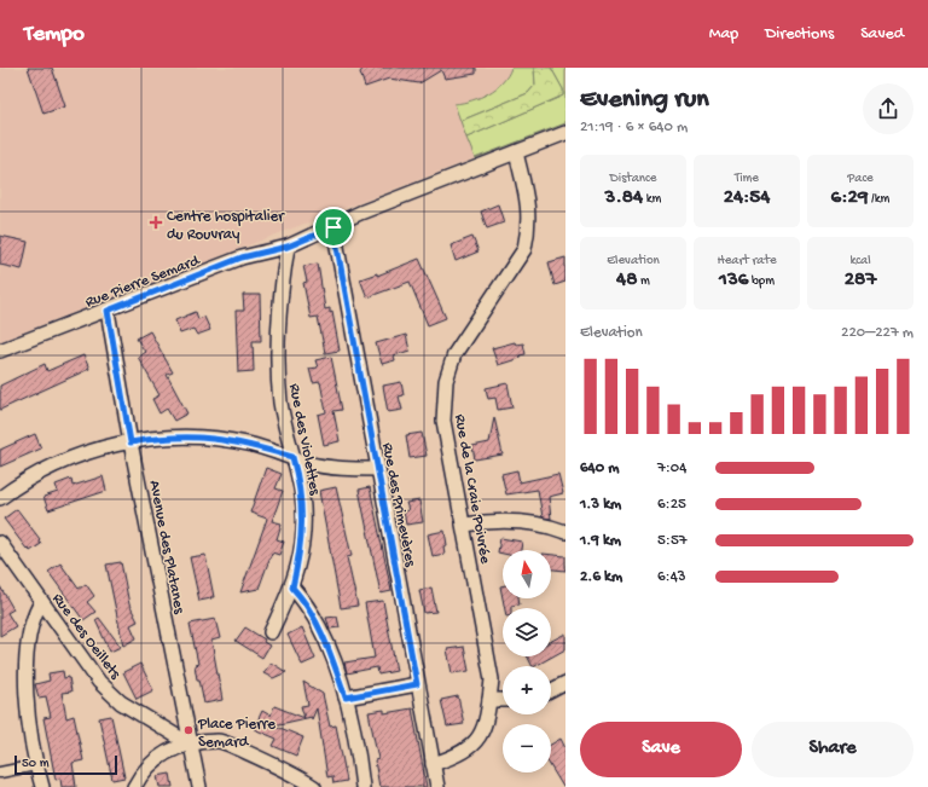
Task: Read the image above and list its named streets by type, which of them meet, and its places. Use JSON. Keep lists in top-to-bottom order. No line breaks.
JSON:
{"streets":{"street":["Rue Pierre Semard","Rue des Violettes","Rue de la Craie Poivrée","Rue des Primevères","Avenue des Platanes","Rue des Oeillets"]},"crossings":[["Rue Pierre Semard","Rue des Violettes"],["Rue Pierre Semard","Rue de la Craie Poivrée"],["Rue Pierre Semard","Rue des Primevères"],["Rue Pierre Semard","Avenue des Platanes"],["Rue de la Craie Poivrée","Rue des Primevères"],["Avenue des Platanes","Rue des Oeillets"]],"places":{"health":["Centre hospitalier du Rouvray"],"other":["Place Pierre Semard"]},"scale_bar":"50 m","north":"top","page":{"header":"Tempo","nav":["Map","Directions","Saved"],"heading":["Evening run","21:19 · 6 × 640 m"],"stats":[["Distance","3.84 km"],["Time","24:54"],["Pace","6:29 /km"],["Elevation","48 m"],["Heart rate","136 bpm"],["kcal","287"]],"chart":["Elevation","220–227 m"],"list":[{"name":"640 m","note":"7:04"},{"name":"1.3 km","note":"6:25"},{"name":"1.9 km","note":"5:57"},{"name":"2.6 km","note":"6:43"}],"map_buttons":["+","−"],"buttons":["Save","Share"],"scale":"50 m"}}
